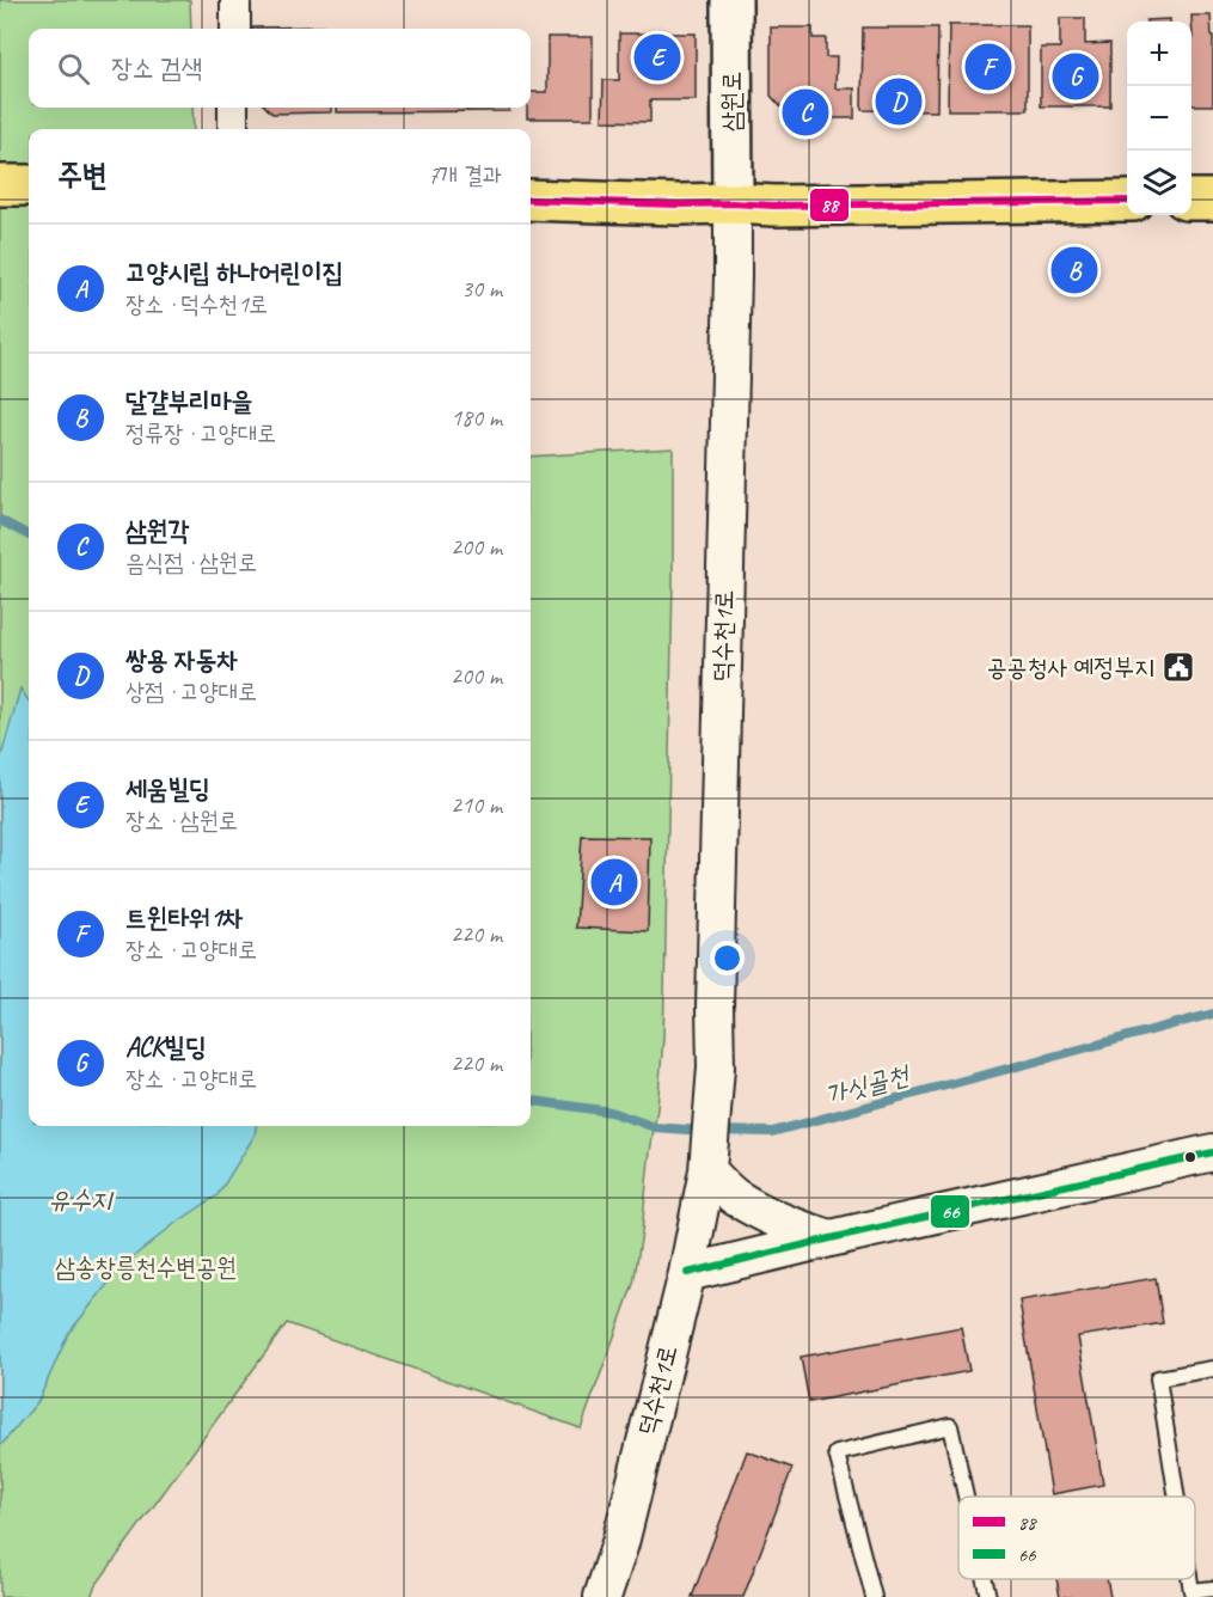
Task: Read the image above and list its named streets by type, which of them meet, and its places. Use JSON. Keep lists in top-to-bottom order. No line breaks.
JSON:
{"streets":{"main road":["삼원로"],"street":["덕수천1로"]},"crossings":[["삼원로","덕수천1로"]],"water":["가싯골천","유수지"],"parks":["삼송창릉천수변공원"],"places":{"public building":["공공청사 예정부지"]},"lines":["transit line 88","transit line 66"],"legend":["88","66"],"page":{"map_buttons":["+","−"],"search":"장소 검색","pins":["E","F","G","D","C","B","A"],"heading":["주변","7개 결과"],"list":[{"mark":"A","name":"고양시립 하나어린이집","note":"장소 · 덕수천1로","value":"30 m"},{"mark":"B","name":"달걀부리마을","note":"정류장 · 고양대로","value":"180 m"},{"mark":"C","name":"삼원각","note":"음식점 · 삼원로","value":"200 m"},{"mark":"D","name":"쌍용 자동차","note":"상점 · 고양대로","value":"200 m"},{"mark":"E","name":"세움빌딩","note":"장소 · 삼원로","value":"210 m"},{"mark":"F","name":"트윈타워1차","note":"장소 · 고양대로","value":"220 m"},{"mark":"G","name":"ACK빌딩","note":"장소 · 고양대로","value":"220 m"}]}}
